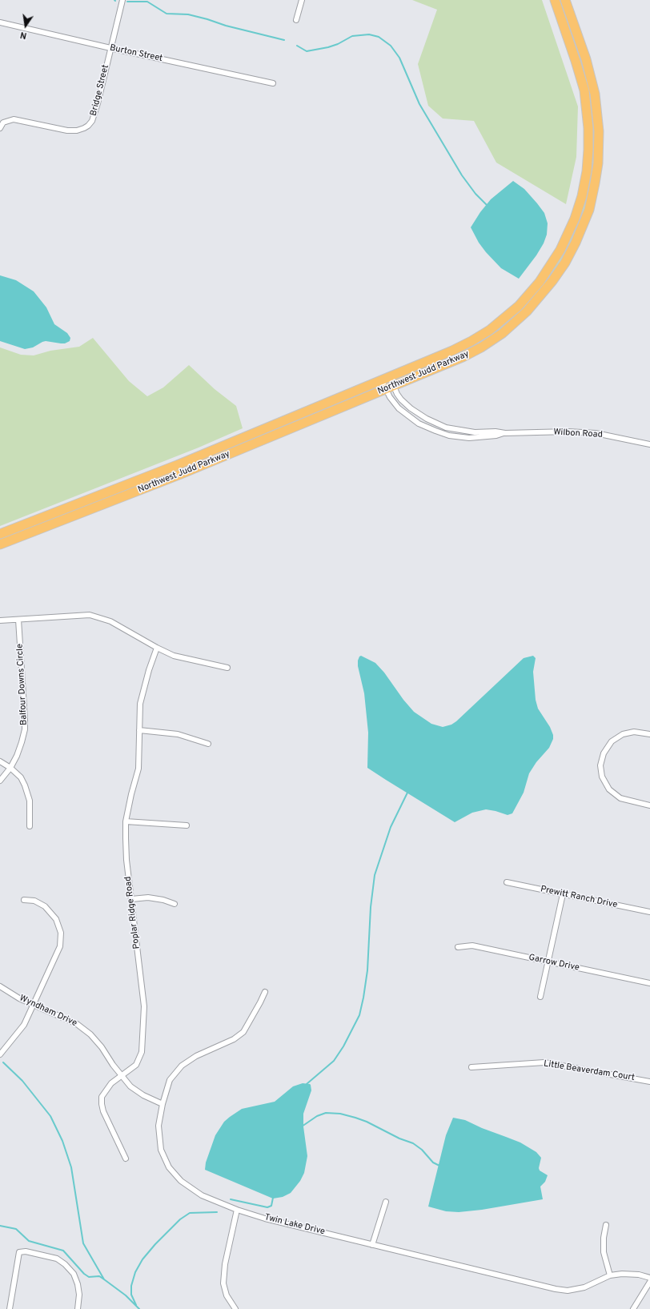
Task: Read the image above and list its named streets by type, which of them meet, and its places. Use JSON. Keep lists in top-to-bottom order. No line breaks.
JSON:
{"streets":{"highway":["Northwest Judd Parkway"],"street":["Burton Street","Bridge Street","Wilbon Road","Balfour Downs Circle","Prewitt Ranch Drive","Poplar Ridge Road","Garrow Drive","Wyndham Drive","Little Beaverdam Court","Twin Lake Drive"]},"crossings":[["Burton Street","Bridge Street"],["Northwest Judd Parkway","Wilbon Road"],["Poplar Ridge Road","Wyndham Drive"],["Wyndham Drive","Twin Lake Drive"]],"north":"bottom"}
